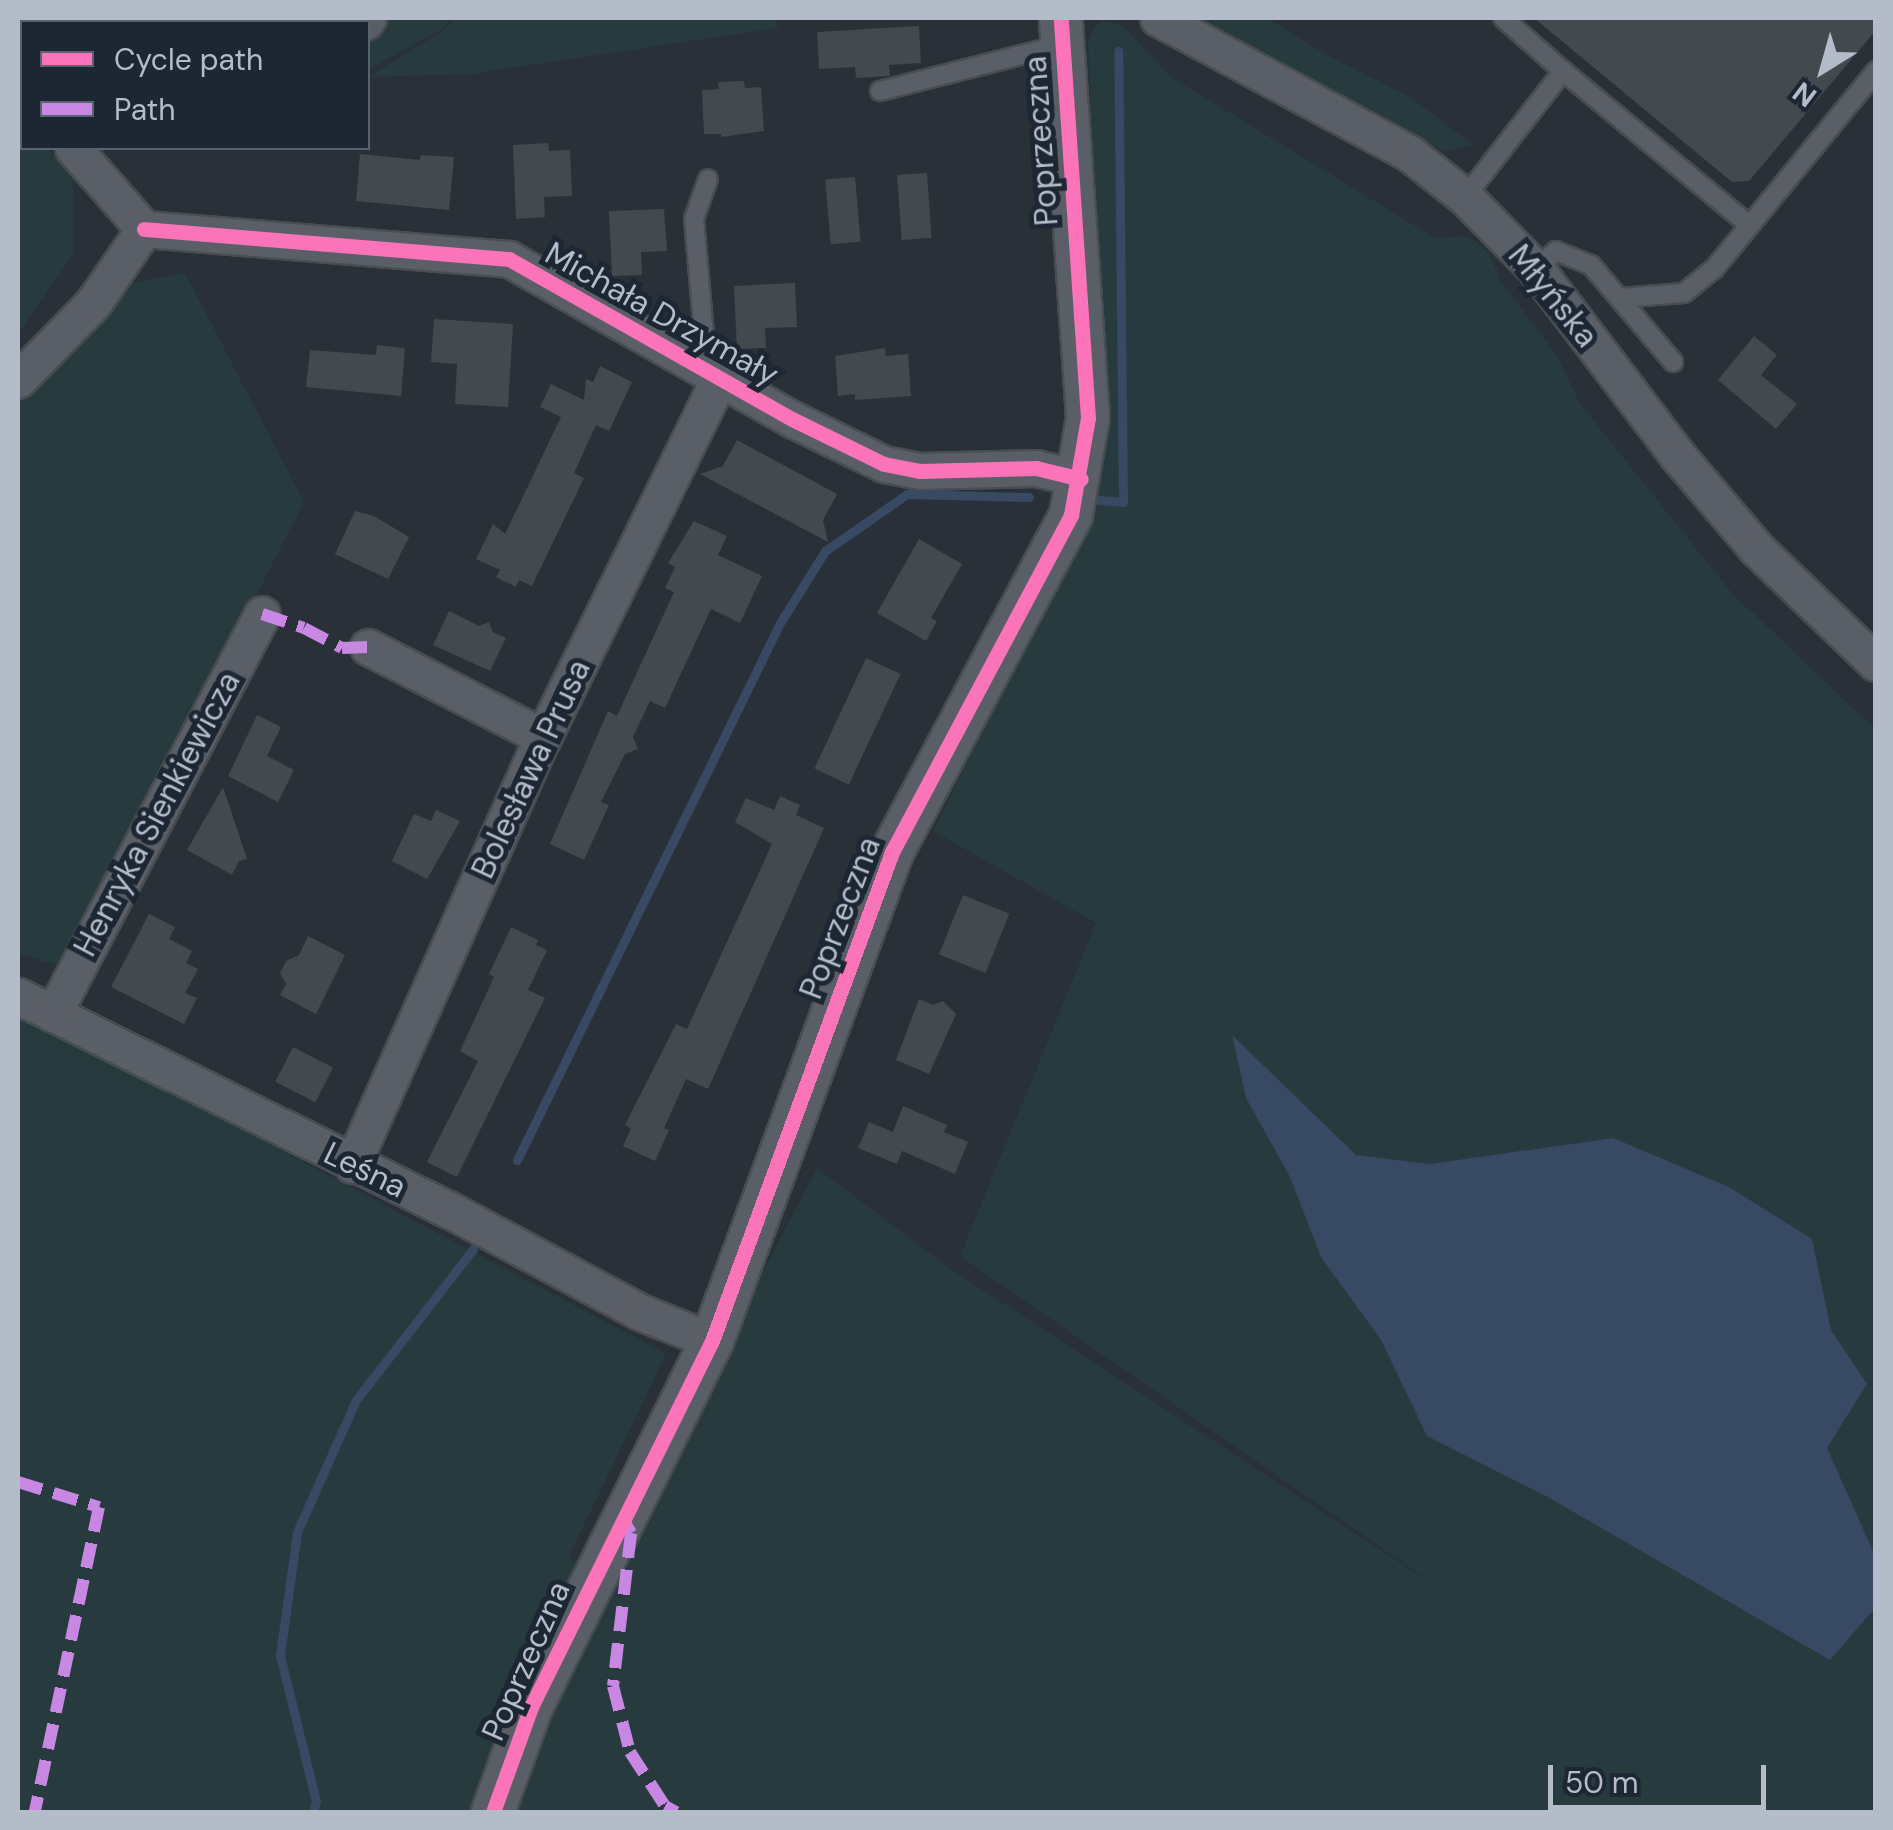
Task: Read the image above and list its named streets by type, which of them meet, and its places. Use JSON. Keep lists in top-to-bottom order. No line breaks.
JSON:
{"streets":{"street":["Poprzeczna","Młyńska","Michała Drzymały","Bolesława Prusa","Henryka Sienkiewicza","Leśna"]},"crossings":[["Poprzeczna","Michała Drzymały"],["Poprzeczna","Leśna"],["Michała Drzymały","Bolesława Prusa"],["Bolesława Prusa","Leśna"],["Henryka Sienkiewicza","Leśna"]],"legend":["Cycle path","Path"],"scale_bar":"50 m","north":"bottom left"}
